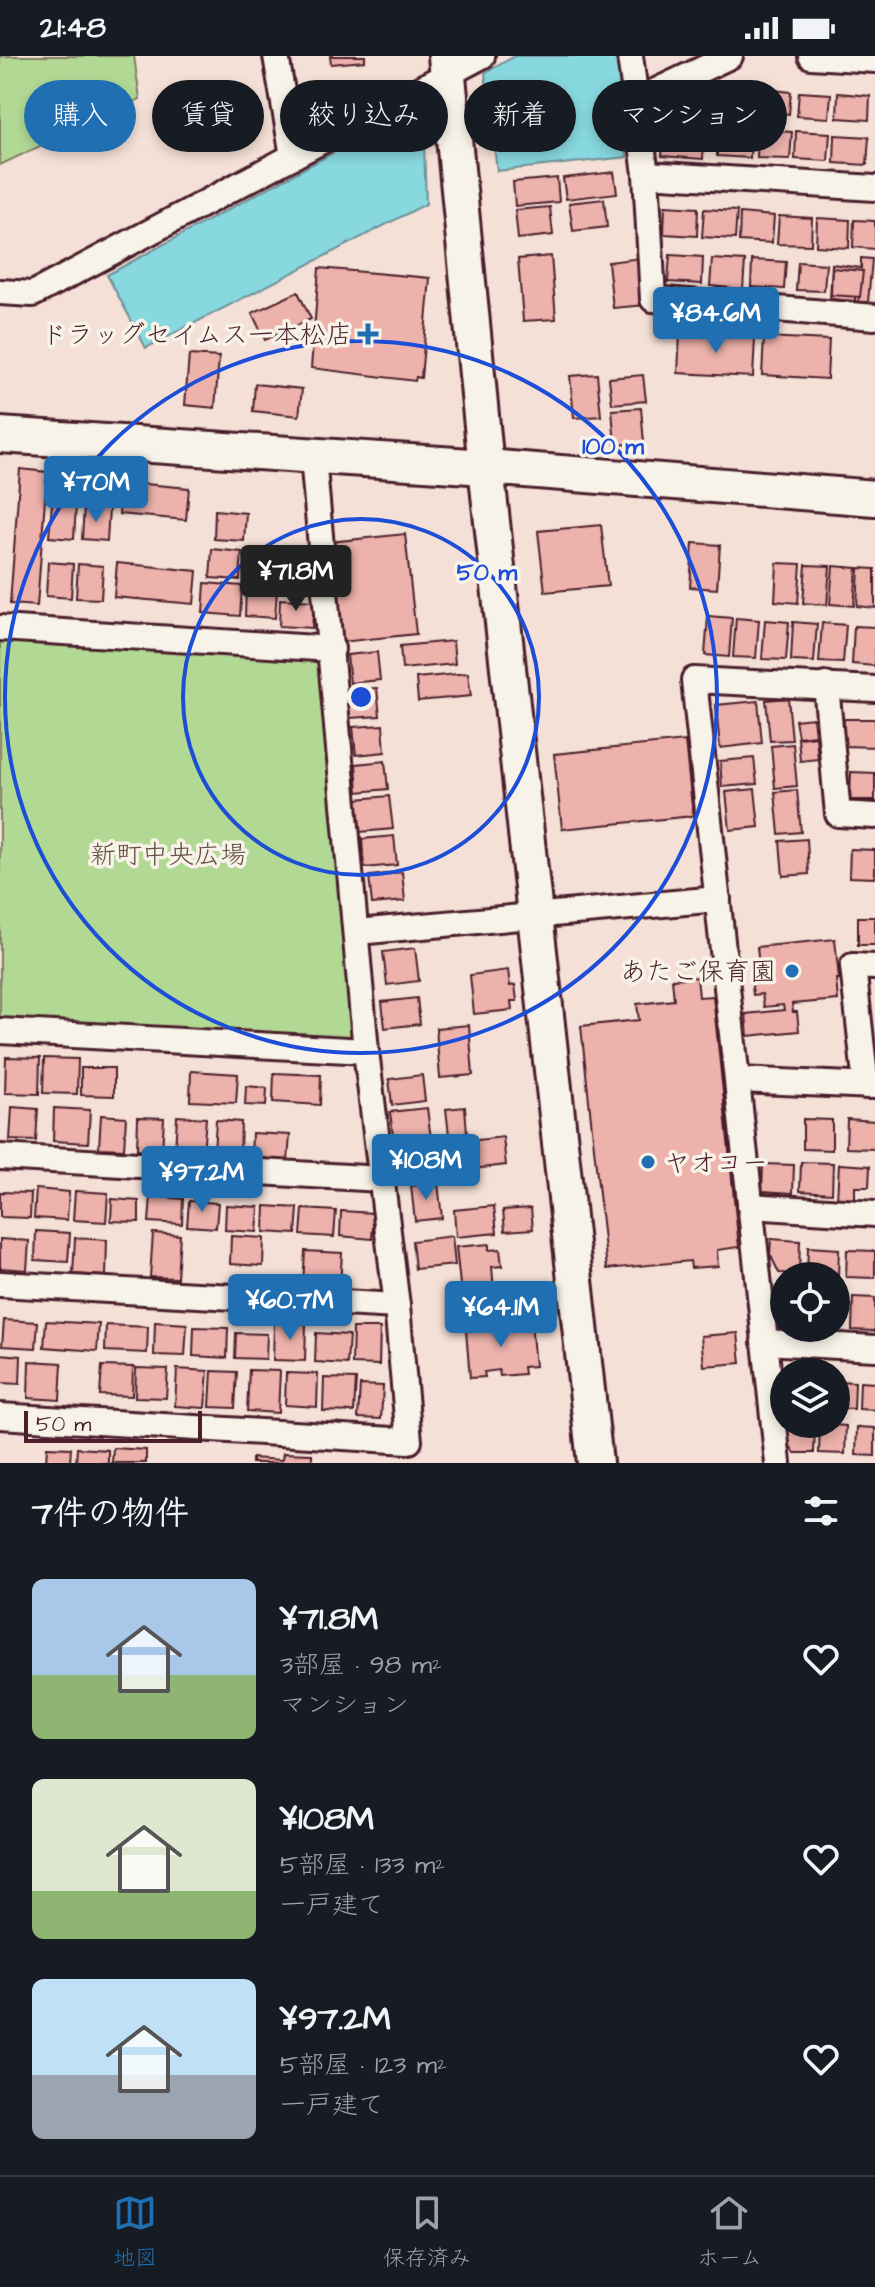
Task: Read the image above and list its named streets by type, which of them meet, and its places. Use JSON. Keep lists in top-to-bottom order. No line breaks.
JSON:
{"parks":["新町中央広場"],"places":{"health":["ドラッグセイムス一本松店"],"other":["あたご保育園","ヤオコー"]},"scale_bar":"50 m","page":{"status":"21:48","chip":["購入","賃貸","絞り込み","新着","マンション"],"price":["¥84.6M","¥70M","¥71.8M","¥108M","¥97.2M","¥60.7M","¥64.1M"],"scale":"50 m","heading":"7件の物件","list":[{"name":"¥71.8M","note":"3部屋 · 98 m² · マンション"},{"name":"¥108M","note":"5部屋 · 133 m² · 一戸建て"},{"name":"¥97.2M","note":"5部屋 · 123 m² · 一戸建て"}],"tabs":["地図","保存済み","ホーム"]},"rings":["100 m","50 m"]}
